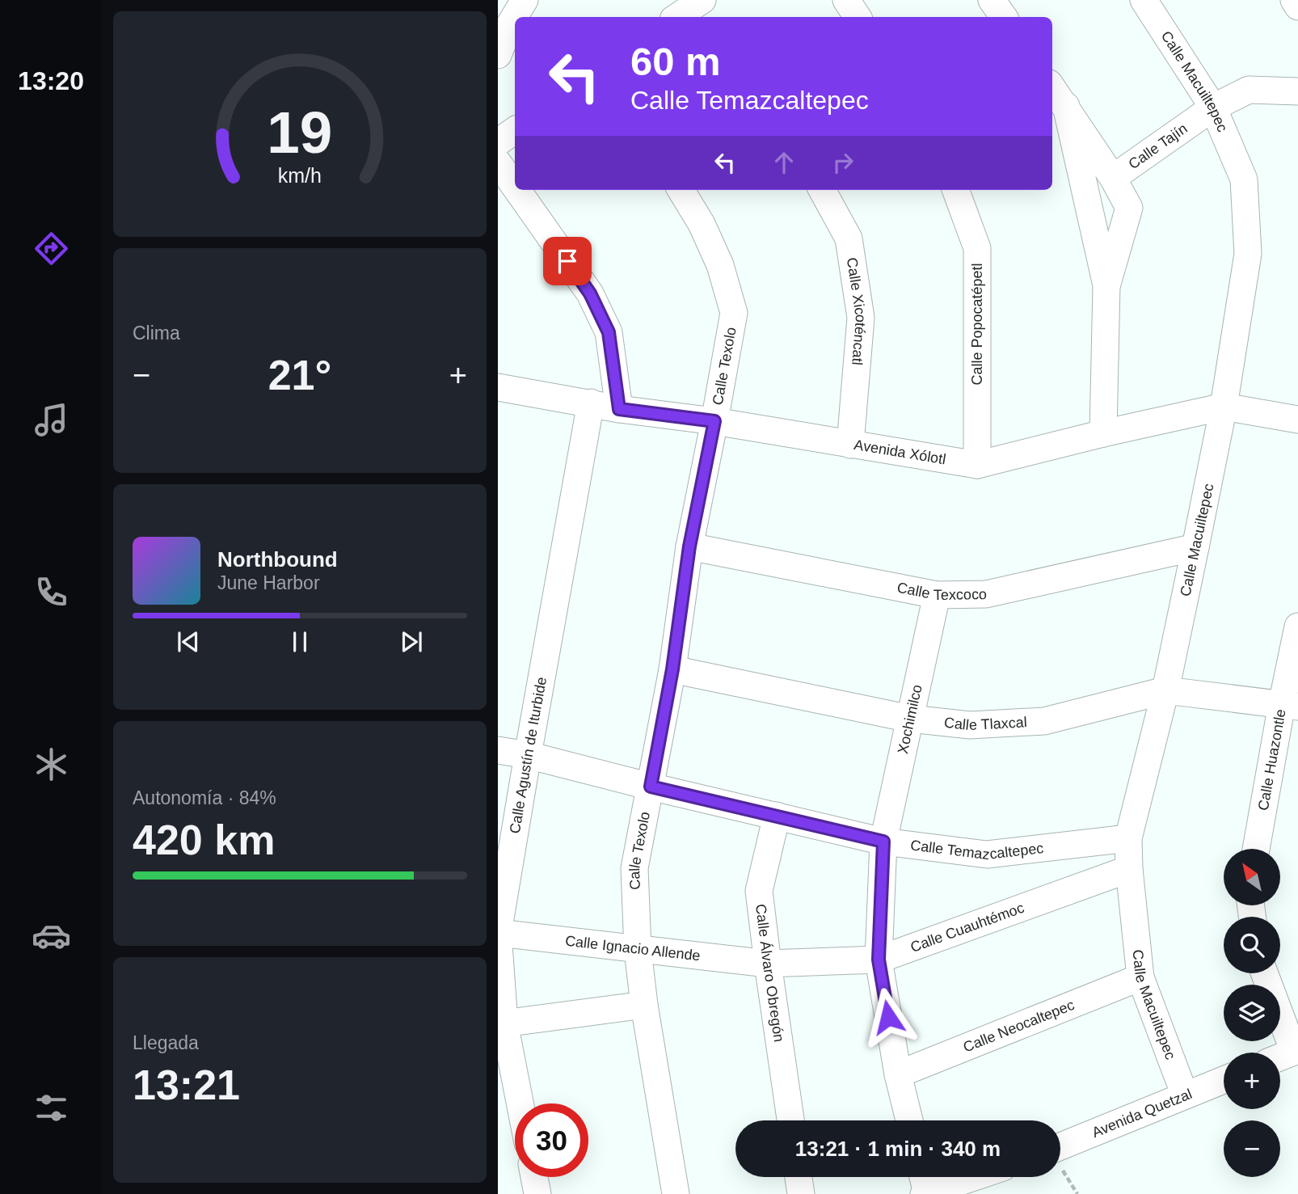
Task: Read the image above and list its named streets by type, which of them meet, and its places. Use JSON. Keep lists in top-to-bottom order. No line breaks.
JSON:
{"streets":{"street":["Calle Macuiltepec","Calle Tajín","Calle Xicoténcatl","Calle Popocatépetl","Calle Texolo","Avenida Xólotl","Calle Texcoco","Xochimilco","Calle Tlaxcal","Calle Agustín de Iturbide","Calle Huazontle","Calle Temazcaltepec","Calle Cuauhtémoc","Calle Ignacio Allende","Calle Álvaro Obregón","Calle Neocaltepec","Avenida Quetzal"]},"crossings":[["Calle Macuiltepec","Calle Tajín"],["Calle Macuiltepec","Avenida Xólotl"],["Calle Macuiltepec","Calle Texcoco"],["Calle Macuiltepec","Calle Tlaxcal"],["Calle Macuiltepec","Calle Temazcaltepec"],["Calle Macuiltepec","Calle Cuauhtémoc"],["Calle Macuiltepec","Calle Neocaltepec"],["Calle Macuiltepec","Avenida Quetzal"],["Calle Xicoténcatl","Avenida Xólotl"],["Calle Popocatépetl","Avenida Xólotl"],["Calle Texolo","Avenida Xólotl"],["Calle Texolo","Calle Texcoco"],["Calle Texolo","Calle Tlaxcal"],["Calle Texolo","Calle Temazcaltepec"],["Calle Texolo","Calle Ignacio Allende"],["Avenida Xólotl","Calle Agustín de Iturbide"],["Calle Texcoco","Xochimilco"],["Xochimilco","Calle Tlaxcal"],["Xochimilco","Calle Temazcaltepec"],["Xochimilco","Calle Cuauhtémoc"],["Xochimilco","Calle Neocaltepec"],["Calle Tlaxcal","Calle Huazontle"],["Calle Agustín de Iturbide","Calle Temazcaltepec"],["Calle Agustín de Iturbide","Calle Ignacio Allende"],["Calle Temazcaltepec","Calle Álvaro Obregón"],["Calle Cuauhtémoc","Calle Ignacio Allende"],["Calle Cuauhtémoc","Calle Álvaro Obregón"],["Calle Ignacio Allende","Calle Álvaro Obregón"]],"north":"top left","page":{"tabs":"13:20","turn":["60 m","Calle Temazcaltepec"],"tile":["Clima",["Autonomía · 84%","420 km"],["Llegada","13:21"]],"heat":["−","21°","+"],"song":["Northbound","June Harbor"],"map_buttons":["+","−"],"limit":"30","trip":"13:21 · 1 min · 340 m","gauge":["19","km/h"]}}
